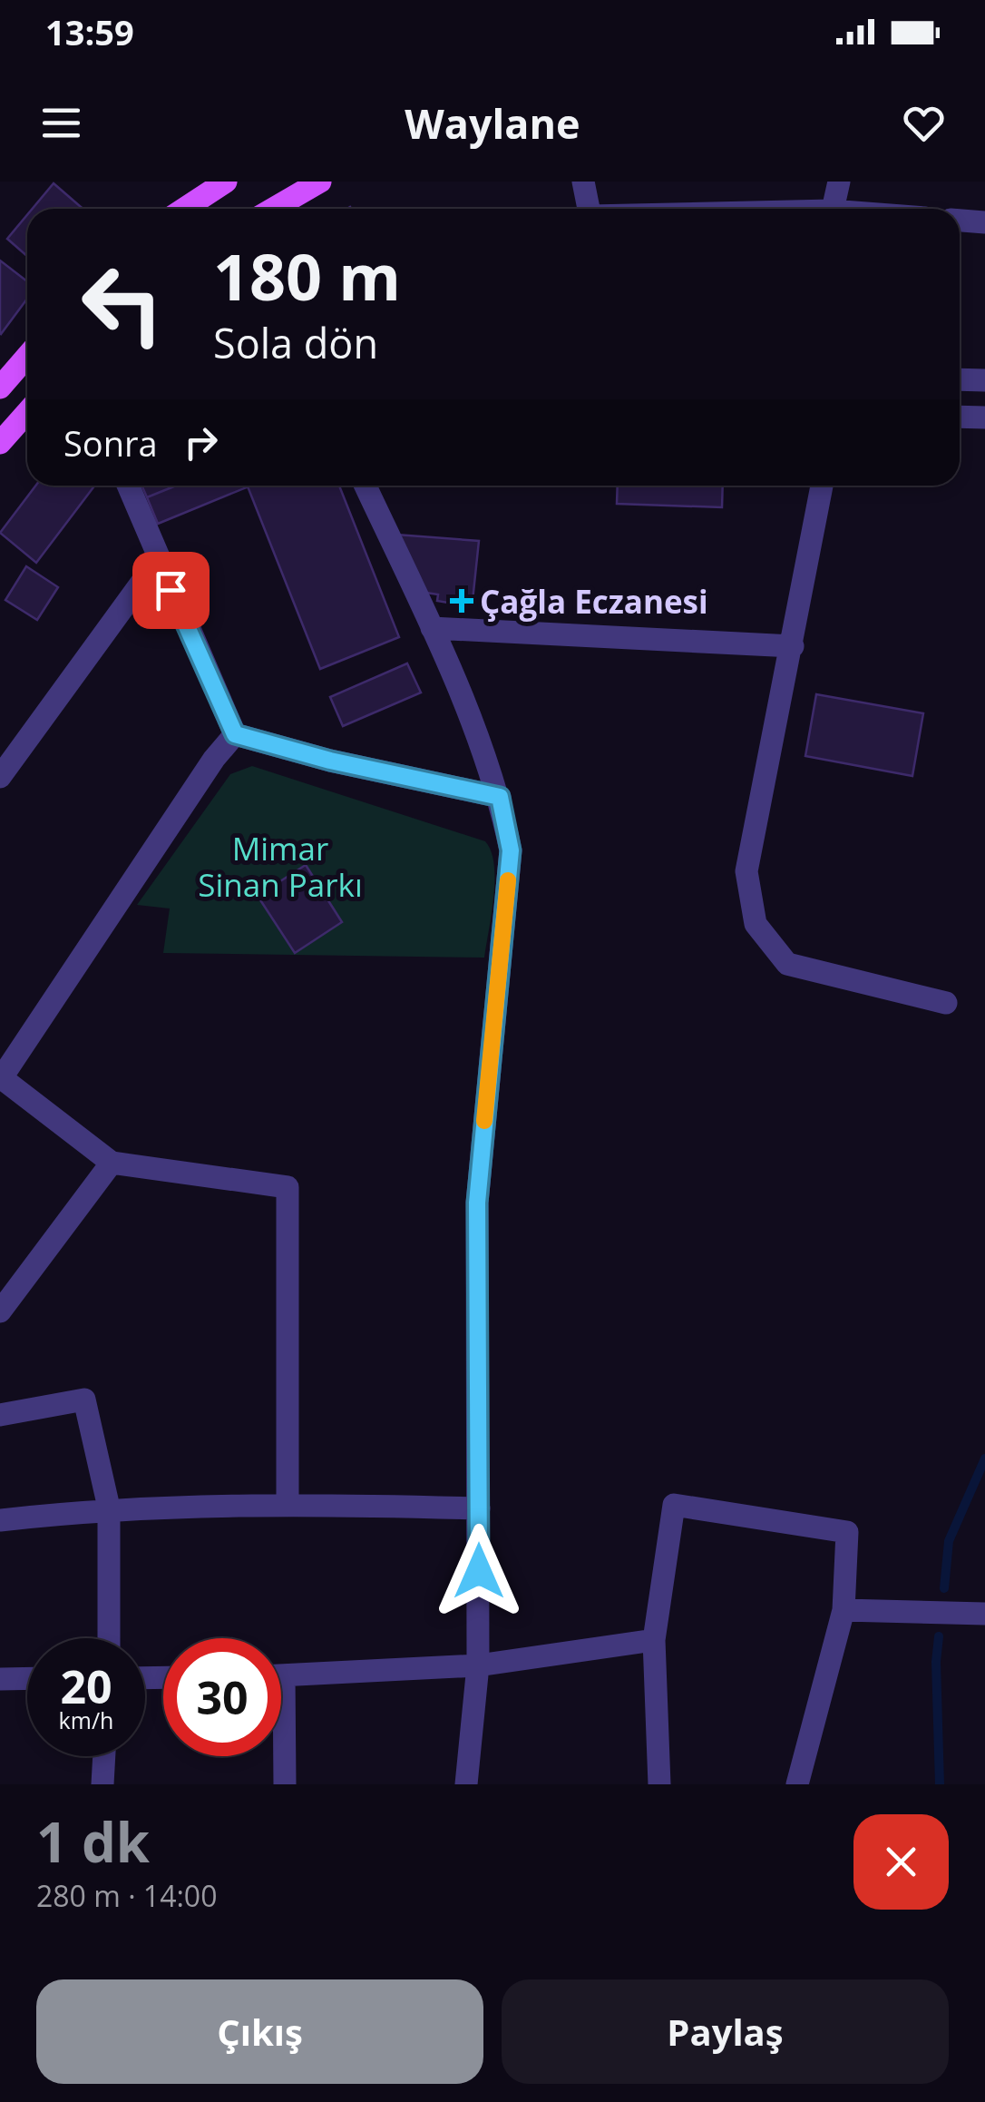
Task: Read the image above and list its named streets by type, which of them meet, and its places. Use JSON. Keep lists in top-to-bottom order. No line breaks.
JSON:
{"parks":["Mimar Sinan Parkı"],"places":{"health":["Çağla Eczanesi"]},"page":{"status":"13:59","header":"Waylane","turn":["180 m","Sola dön"],"then":"Sonra","speed":"20 km/h","limit":"30","heading":["1 dk","280 m · 14:00"],"buttons":["Çıkış","Paylaş"]}}
